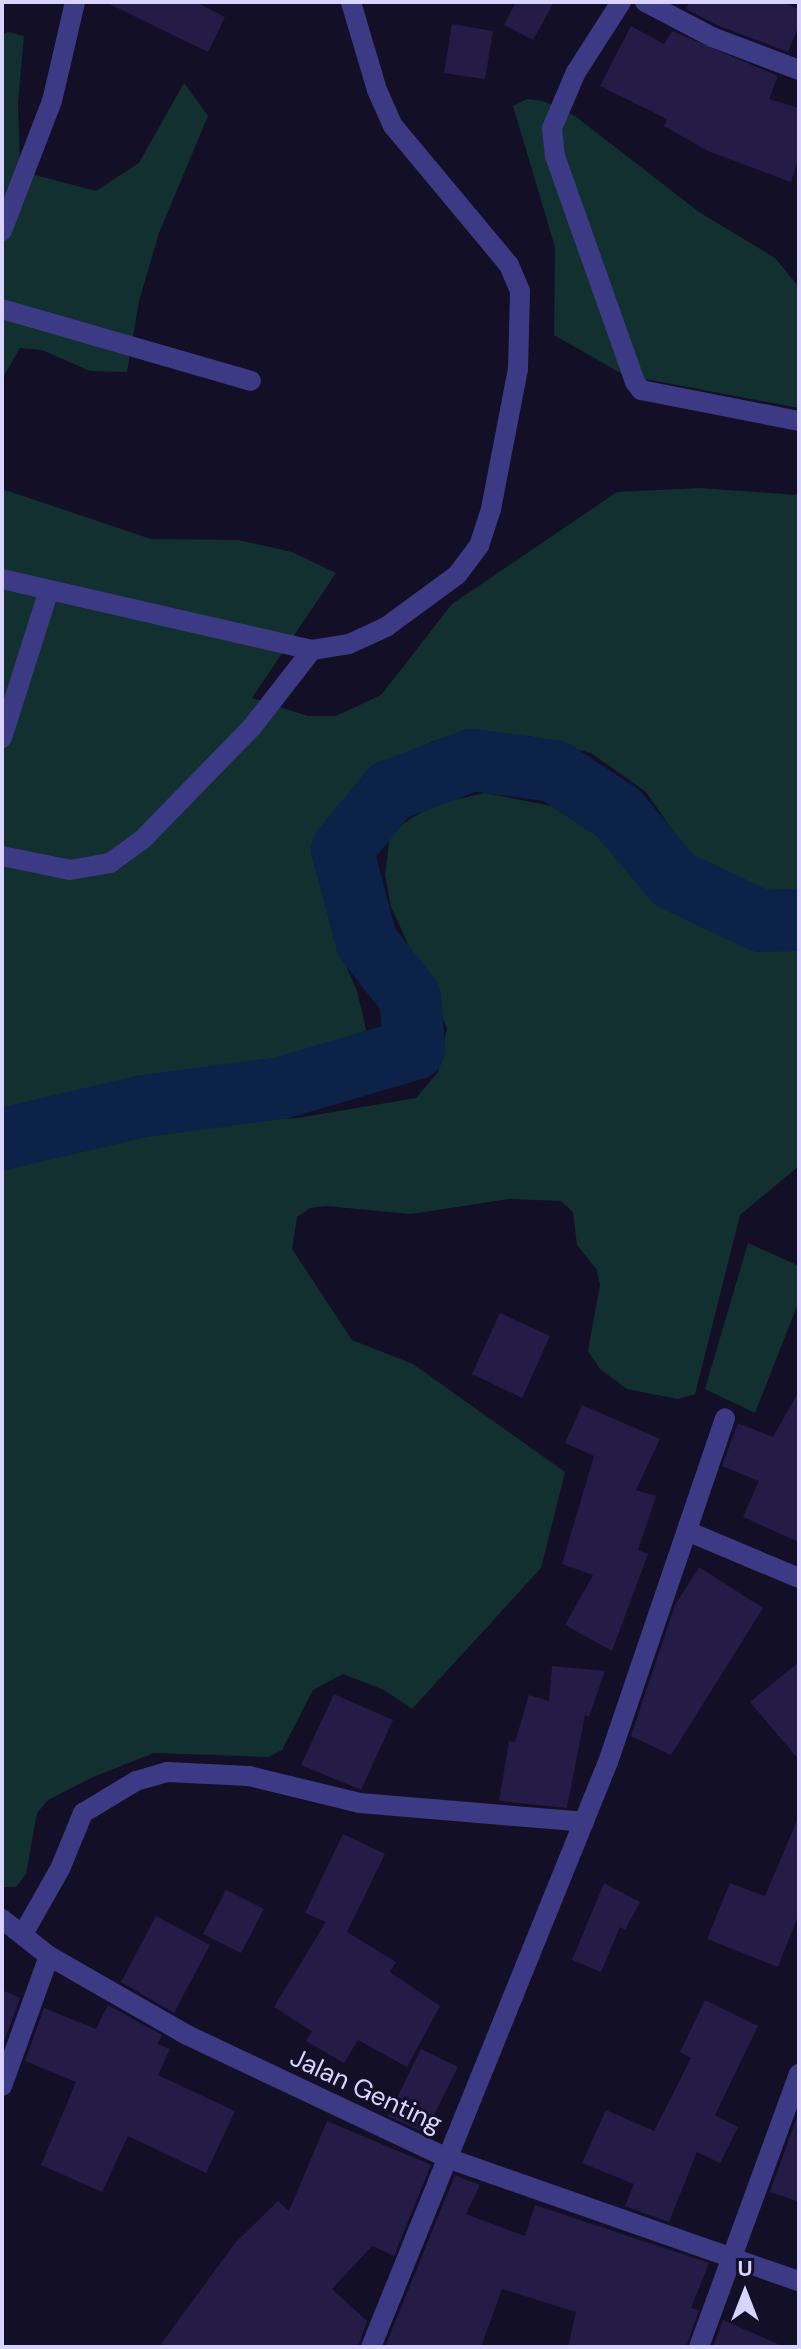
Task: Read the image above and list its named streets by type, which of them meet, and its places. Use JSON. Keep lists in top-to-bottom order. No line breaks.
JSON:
{"streets":{"street":["Jalan Genting"]},"north":"top"}
